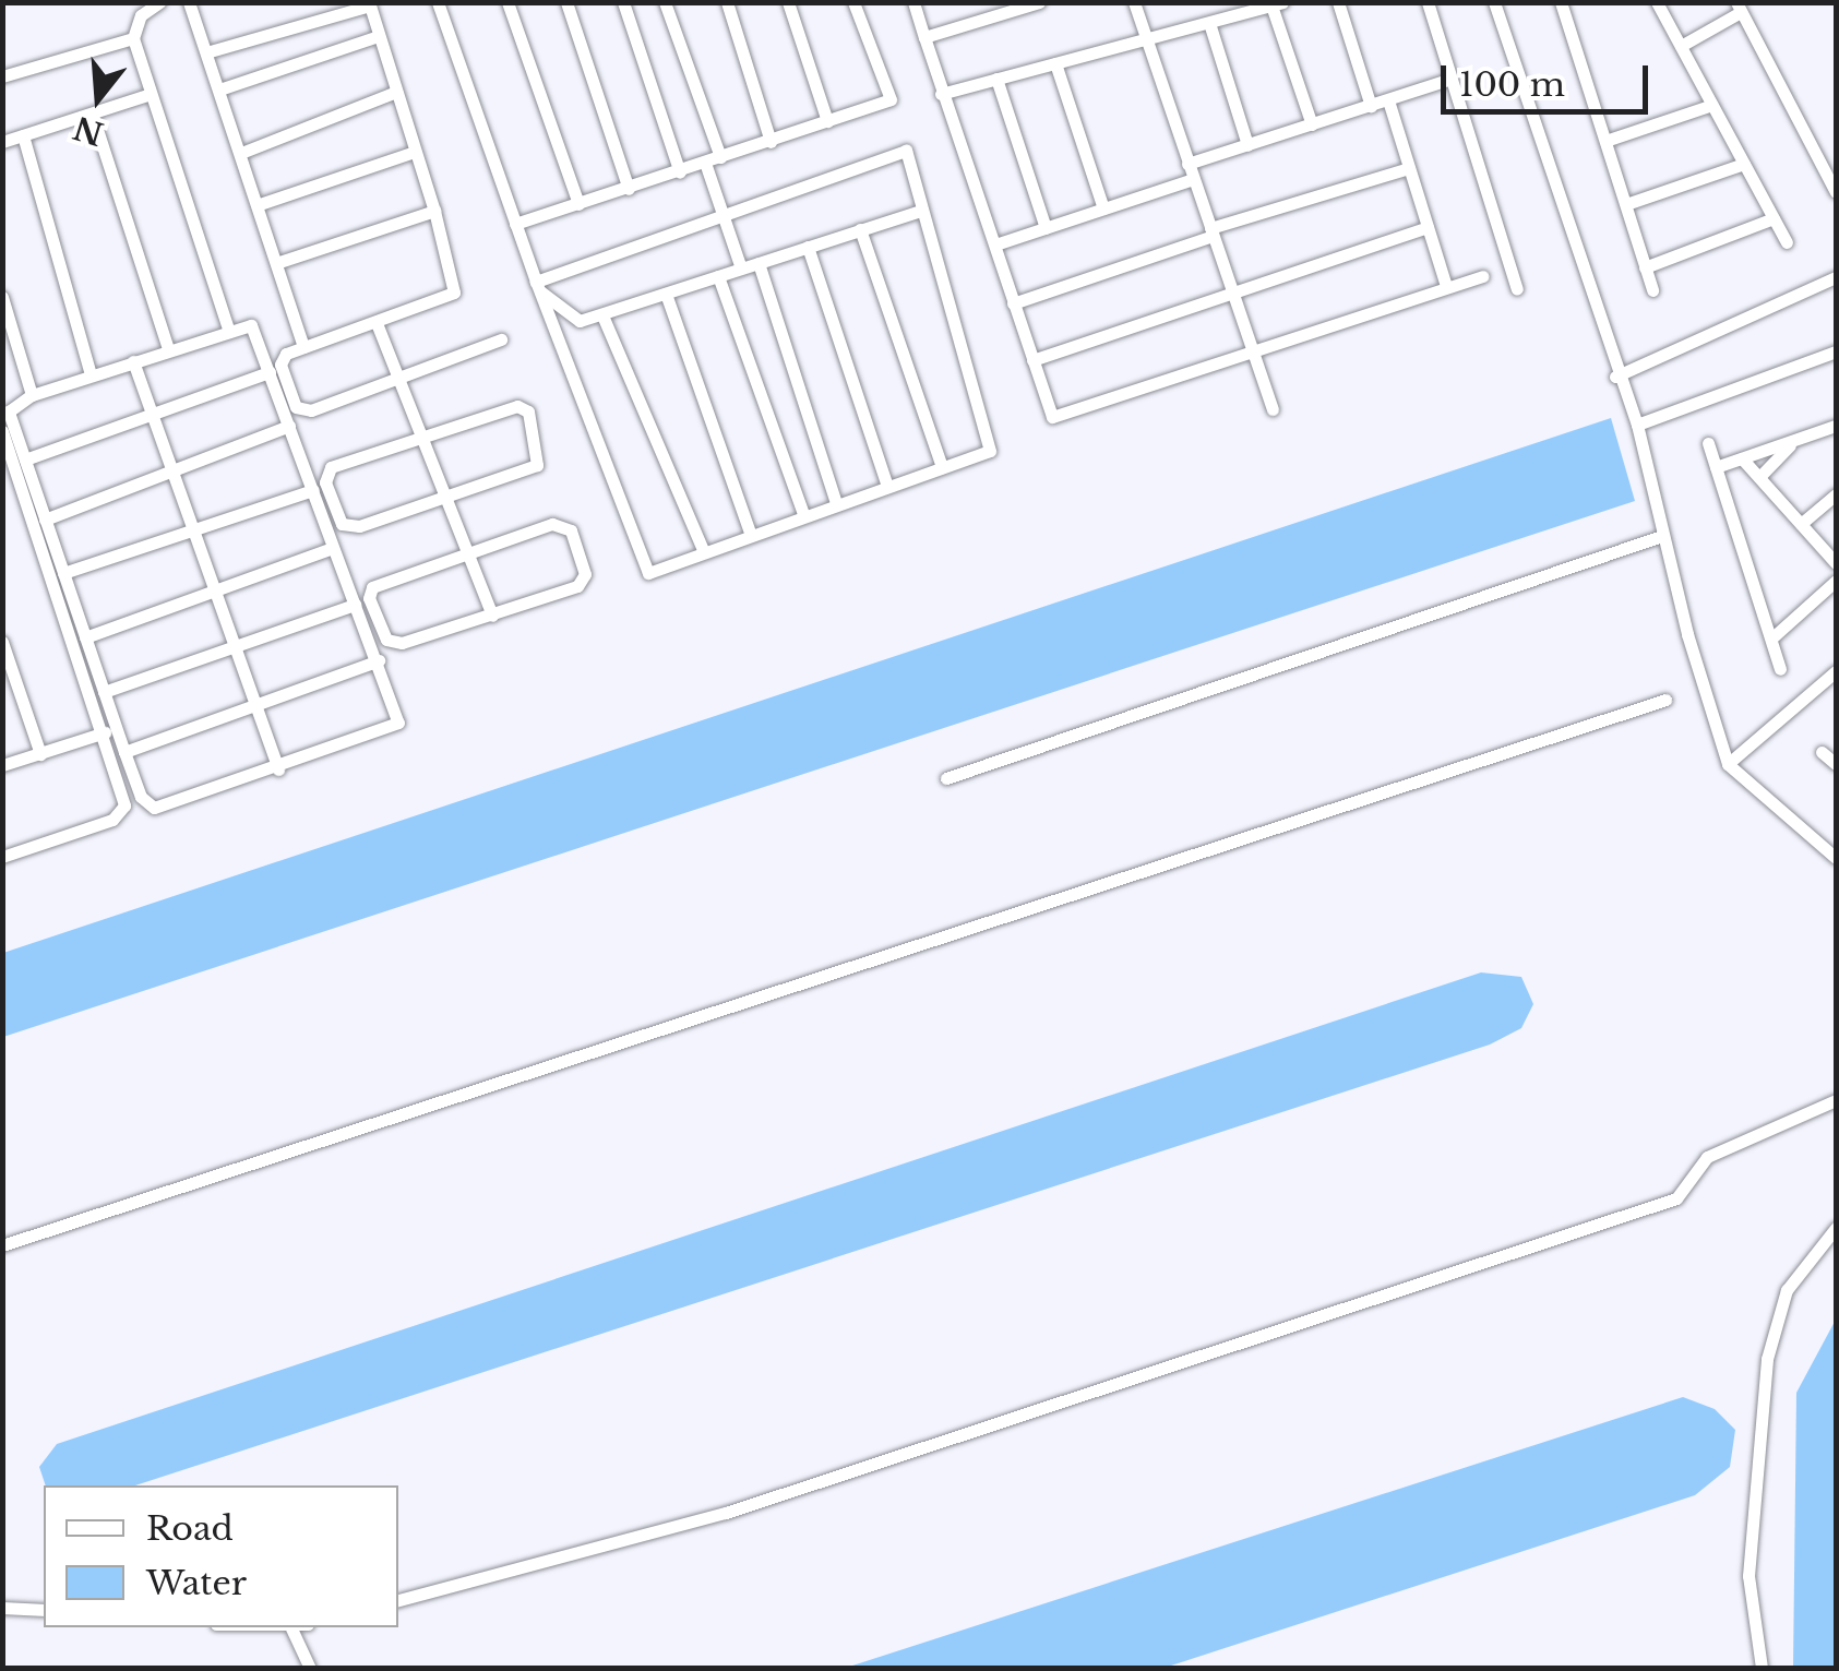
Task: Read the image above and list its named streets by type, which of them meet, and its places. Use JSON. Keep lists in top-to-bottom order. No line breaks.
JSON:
{"legend":["Road","Water"],"scale_bar":"100 m","north":"bottom"}
